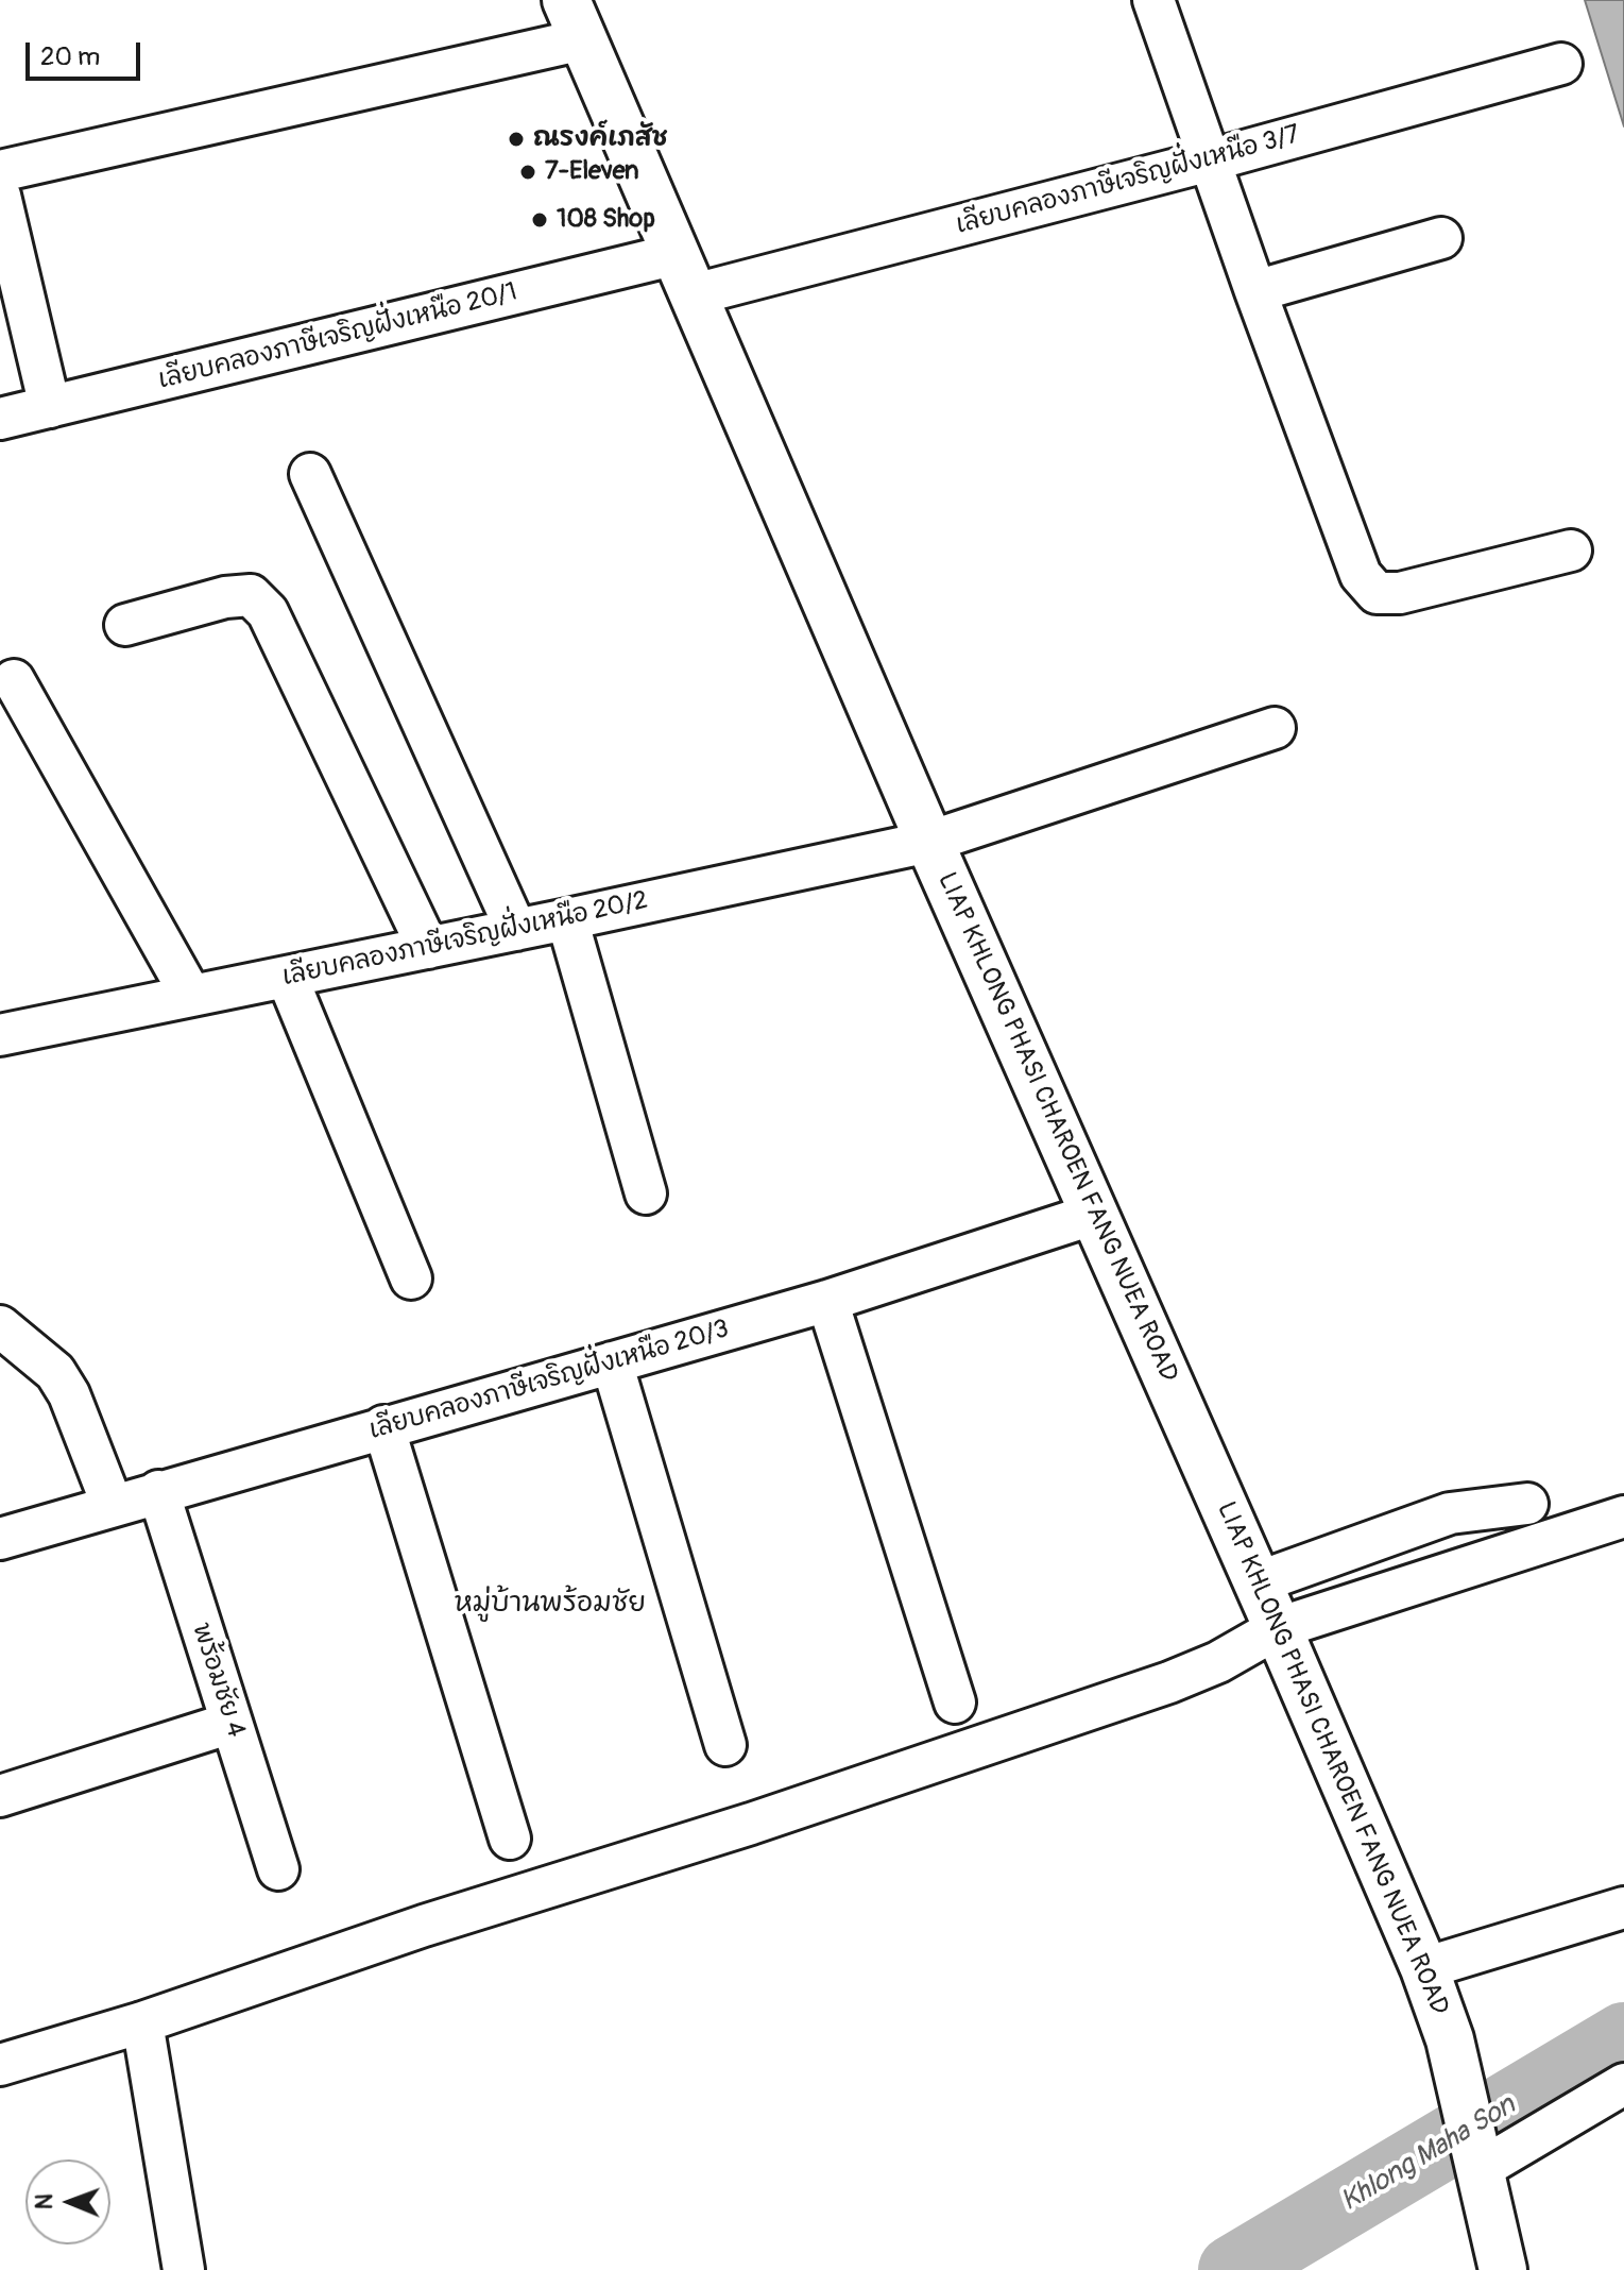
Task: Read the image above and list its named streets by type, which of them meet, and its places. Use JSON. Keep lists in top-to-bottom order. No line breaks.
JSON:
{"streets":{"main road":["LIAP KHLONG PHASI CHAROEN FANG NUEA ROAD"],"street":["เลียบคลองภาษีเจริญฝั่งเหนือ 3/7","เลียบคลองภาษีเจริญฝั่งเหนือ 20/1","เลียบคลองภาษีเจริญฝั่งเหนือ 20/2","เลียบคลองภาษีเจริญฝั่งเหนือ 20/3","พร้อมชัย 4"]},"crossings":[["เลียบคลองภาษีเจริญฝั่งเหนือ 3/7","เลียบคลองภาษีเจริญฝั่งเหนือ 20/1"],["เลียบคลองภาษีเจริญฝั่งเหนือ 3/7","LIAP KHLONG PHASI CHAROEN FANG NUEA ROAD"],["เลียบคลองภาษีเจริญฝั่งเหนือ 20/1","LIAP KHLONG PHASI CHAROEN FANG NUEA ROAD"],["เลียบคลองภาษีเจริญฝั่งเหนือ 20/2","LIAP KHLONG PHASI CHAROEN FANG NUEA ROAD"],["LIAP KHLONG PHASI CHAROEN FANG NUEA ROAD","เลียบคลองภาษีเจริญฝั่งเหนือ 20/3"],["เลียบคลองภาษีเจริญฝั่งเหนือ 20/3","พร้อมชัย 4"]],"districts":["หมู่บ้านพร้อมชัย"],"water":["Khlong Maha Son"],"places":["ณรงค์เภสัช","7-Eleven","108 Shop"],"scale_bar":"20 m","north":"left"}
